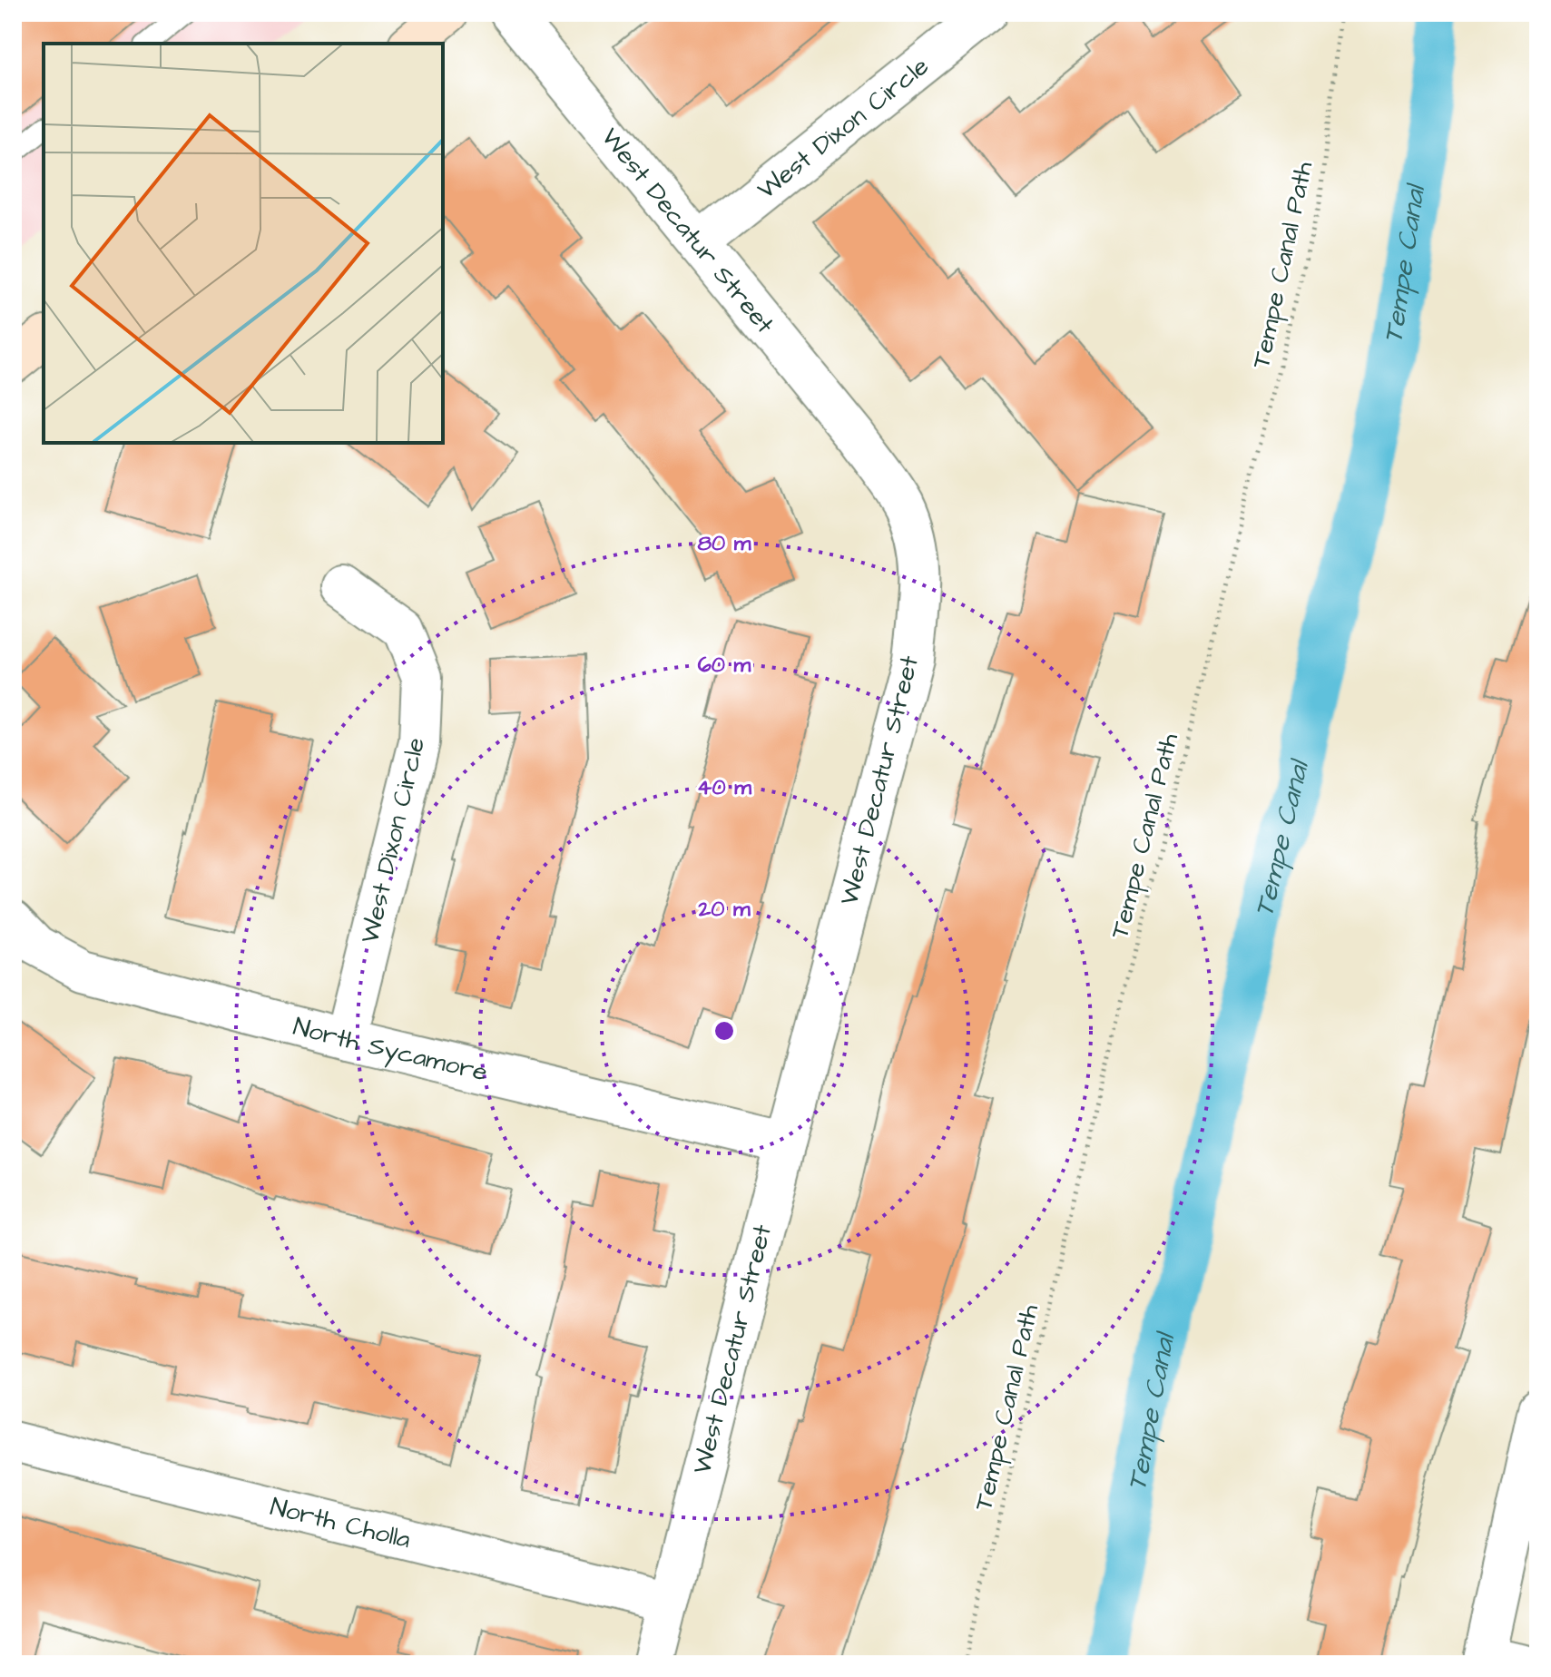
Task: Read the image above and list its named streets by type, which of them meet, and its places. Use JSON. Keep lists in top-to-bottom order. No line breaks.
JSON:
{"streets":{"street":["West Dixon Circle","West Decatur Street","North Sycamore","North Cholla"],"path":["Tempe Canal Path"]},"crossings":[["West Dixon Circle","West Decatur Street"],["West Dixon Circle","North Sycamore"],["West Decatur Street","North Sycamore"],["West Decatur Street","North Cholla"]],"water":["Tempe Canal"],"rings":["80 m","60 m","40 m","20 m"]}
